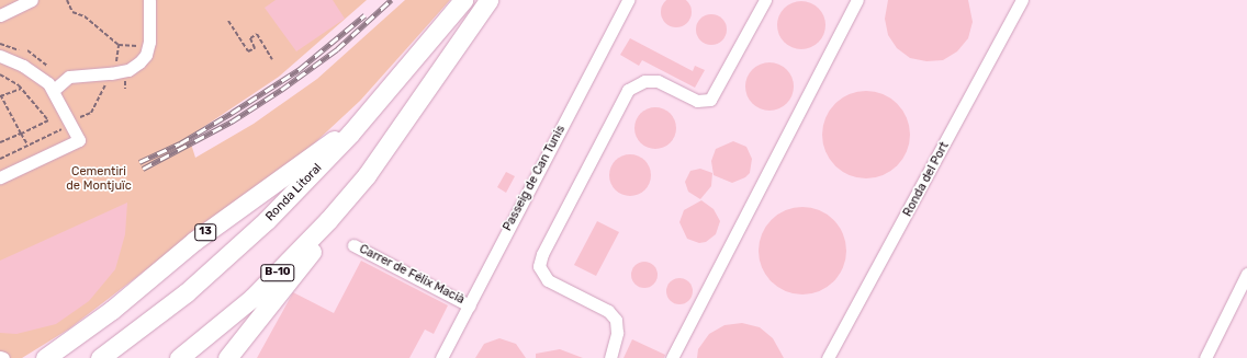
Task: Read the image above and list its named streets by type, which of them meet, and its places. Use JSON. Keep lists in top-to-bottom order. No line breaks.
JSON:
{"streets":{"highway":["Ronda Litoral","13","B-10"],"street":["Passeig de Can Tunis","Ronda del Port","Carrer de Félix Macià"]},"crossings":[["Passeig de Can Tunis","Carrer de Félix Macià"],["Ronda Litoral","13"]],"parks":["Cementiri de Montjuïc"]}
